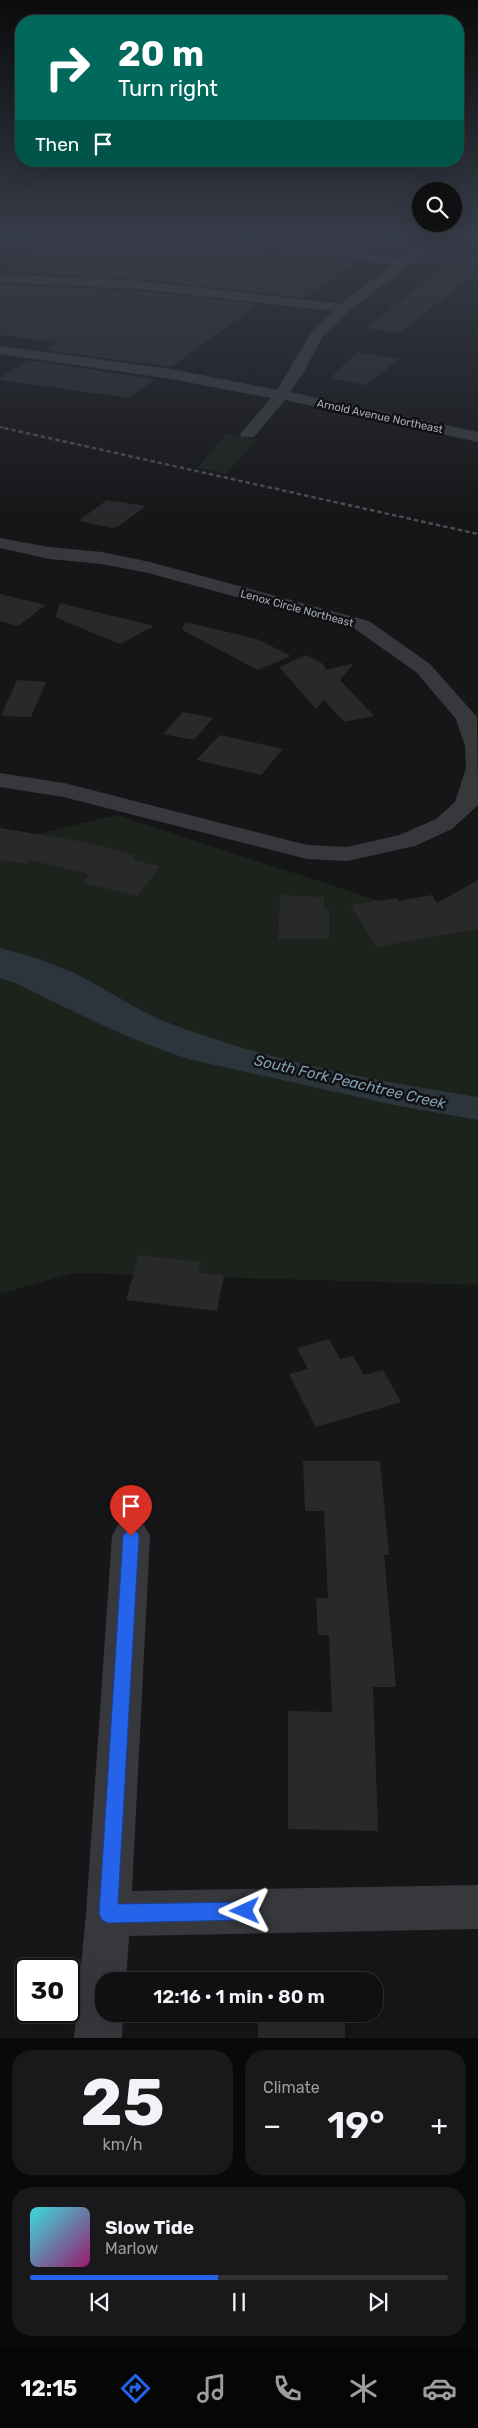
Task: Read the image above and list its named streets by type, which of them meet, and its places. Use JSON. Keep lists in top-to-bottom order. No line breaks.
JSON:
{"streets":{"street":["Arnold Avenue Northeast","Lenox Circle Northeast"]},"water":["South Fork Peachtree Creek"],"page":{"turn":["20 m","Turn right"],"then":"Then","limit":"30","trip":"12:16 · 1 min · 80 m","tile":[["25","km/h"],"Climate"],"heat":["−","19°","+"],"song":["Slow Tide","Marlow"],"tabs":"12:15"}}
